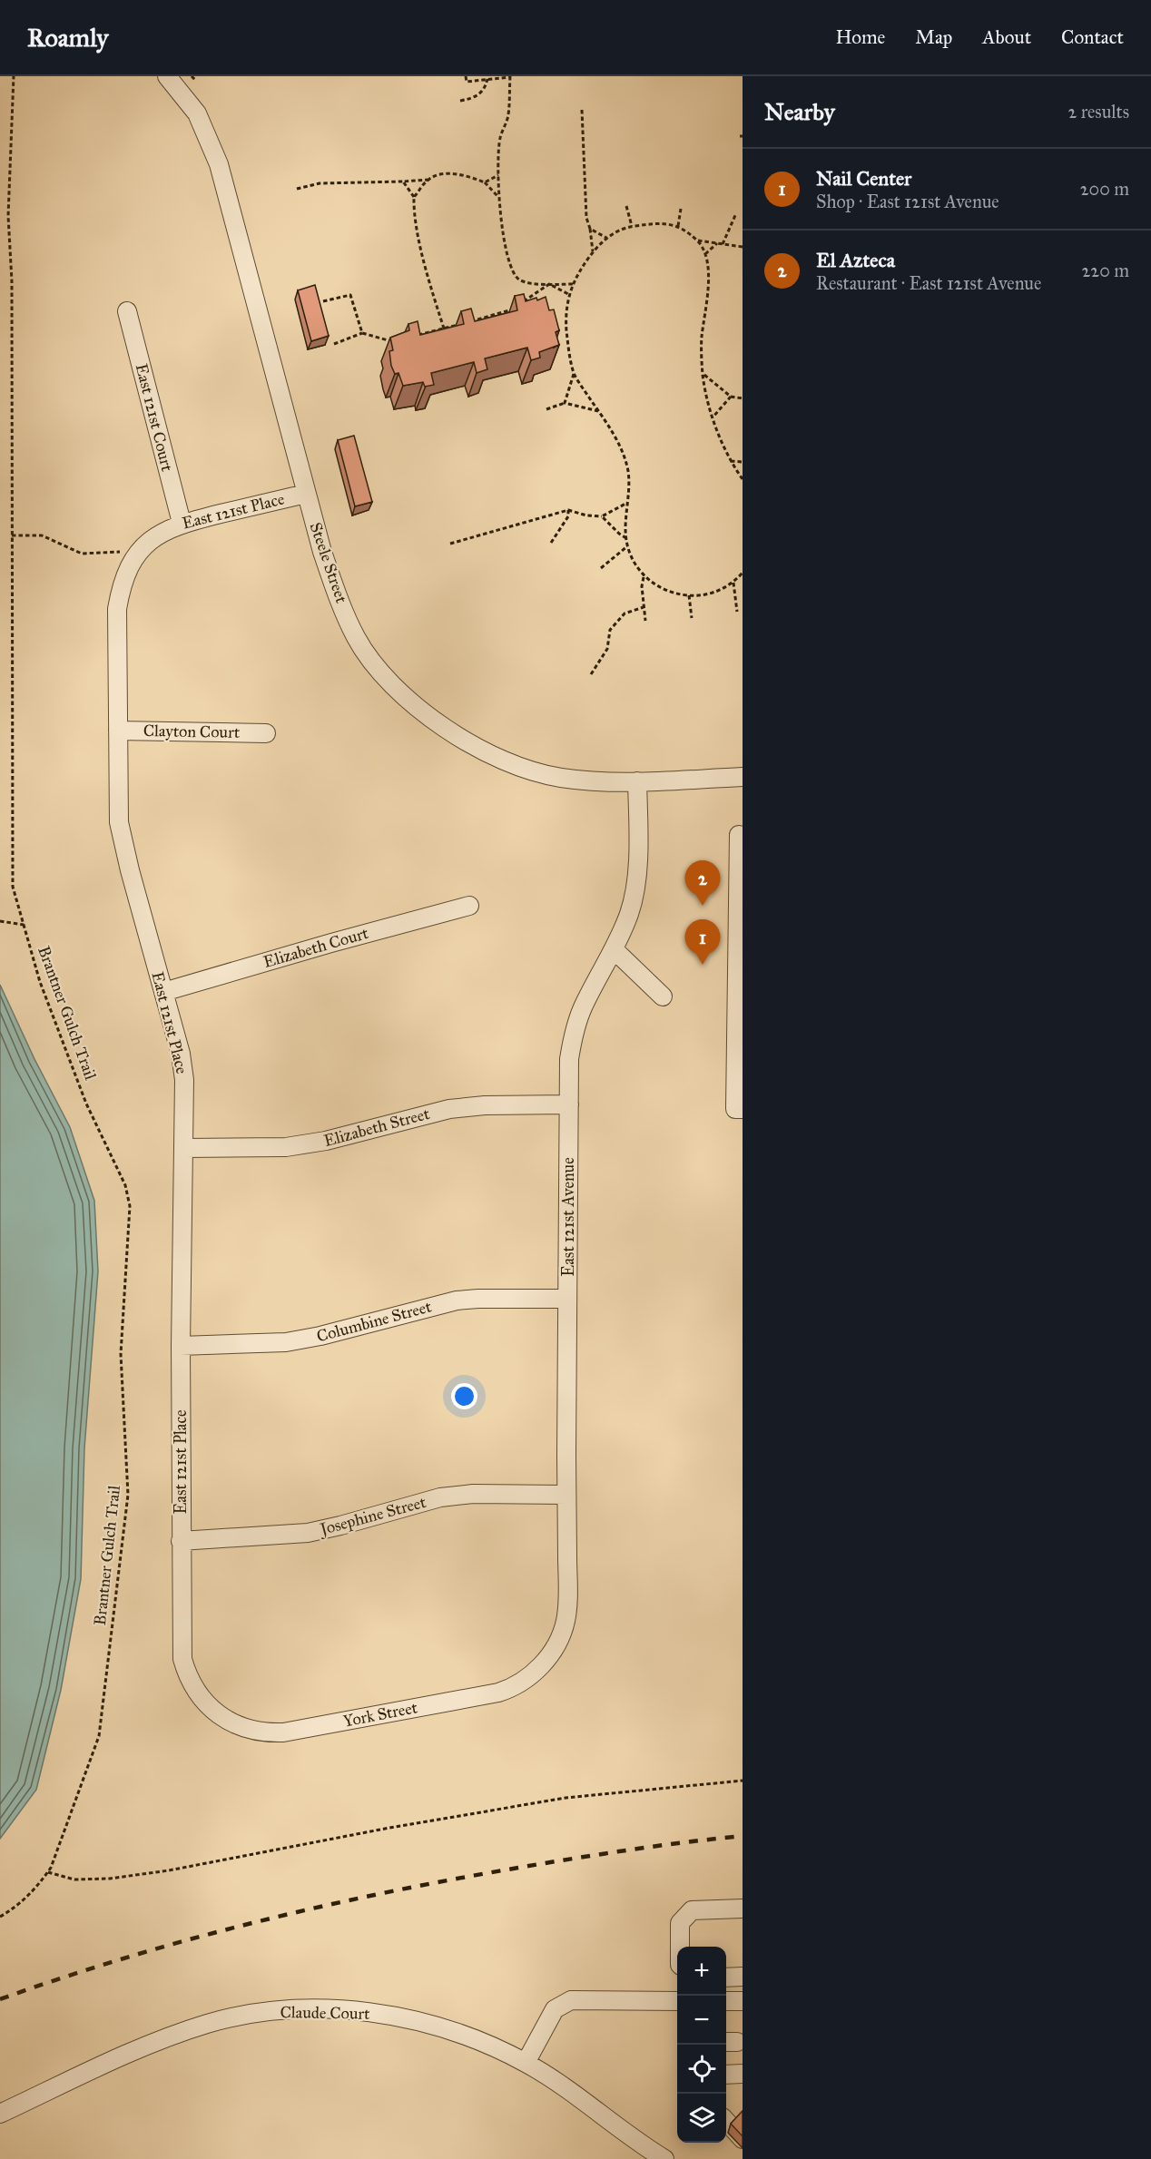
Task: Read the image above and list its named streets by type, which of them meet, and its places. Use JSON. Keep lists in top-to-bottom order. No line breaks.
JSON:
{"streets":{"street":["East 121st Court","East 121st Place","Steele Street","Clayton Court","Elizabeth Court","Elizabeth Street","East 121st Avenue","Columbine Street","Josephine Street","York Street","Claude Court"],"path":["Brantner Gulch Trail"]},"crossings":[["East 121st Court","East 121st Place"],["East 121st Place","Steele Street"],["East 121st Place","Clayton Court"],["East 121st Place","Elizabeth Court"],["East 121st Place","Elizabeth Street"],["East 121st Place","Columbine Street"],["East 121st Place","Josephine Street"],["East 121st Place","York Street"],["Steele Street","East 121st Avenue"],["Elizabeth Street","East 121st Avenue"],["East 121st Avenue","Columbine Street"],["East 121st Avenue","Josephine Street"],["East 121st Avenue","York Street"]],"page":{"header":"Roamly","nav":["Home","Map","About","Contact"],"heading":["Nearby","2 results"],"list":[{"mark":"1","name":"Nail Center","note":"Shop · East 121st Avenue","value":"200 m"},{"mark":"2","name":"El Azteca","note":"Restaurant · East 121st Avenue","value":"220 m"}],"pins":["2","1"],"map_buttons":["+","−"]}}
